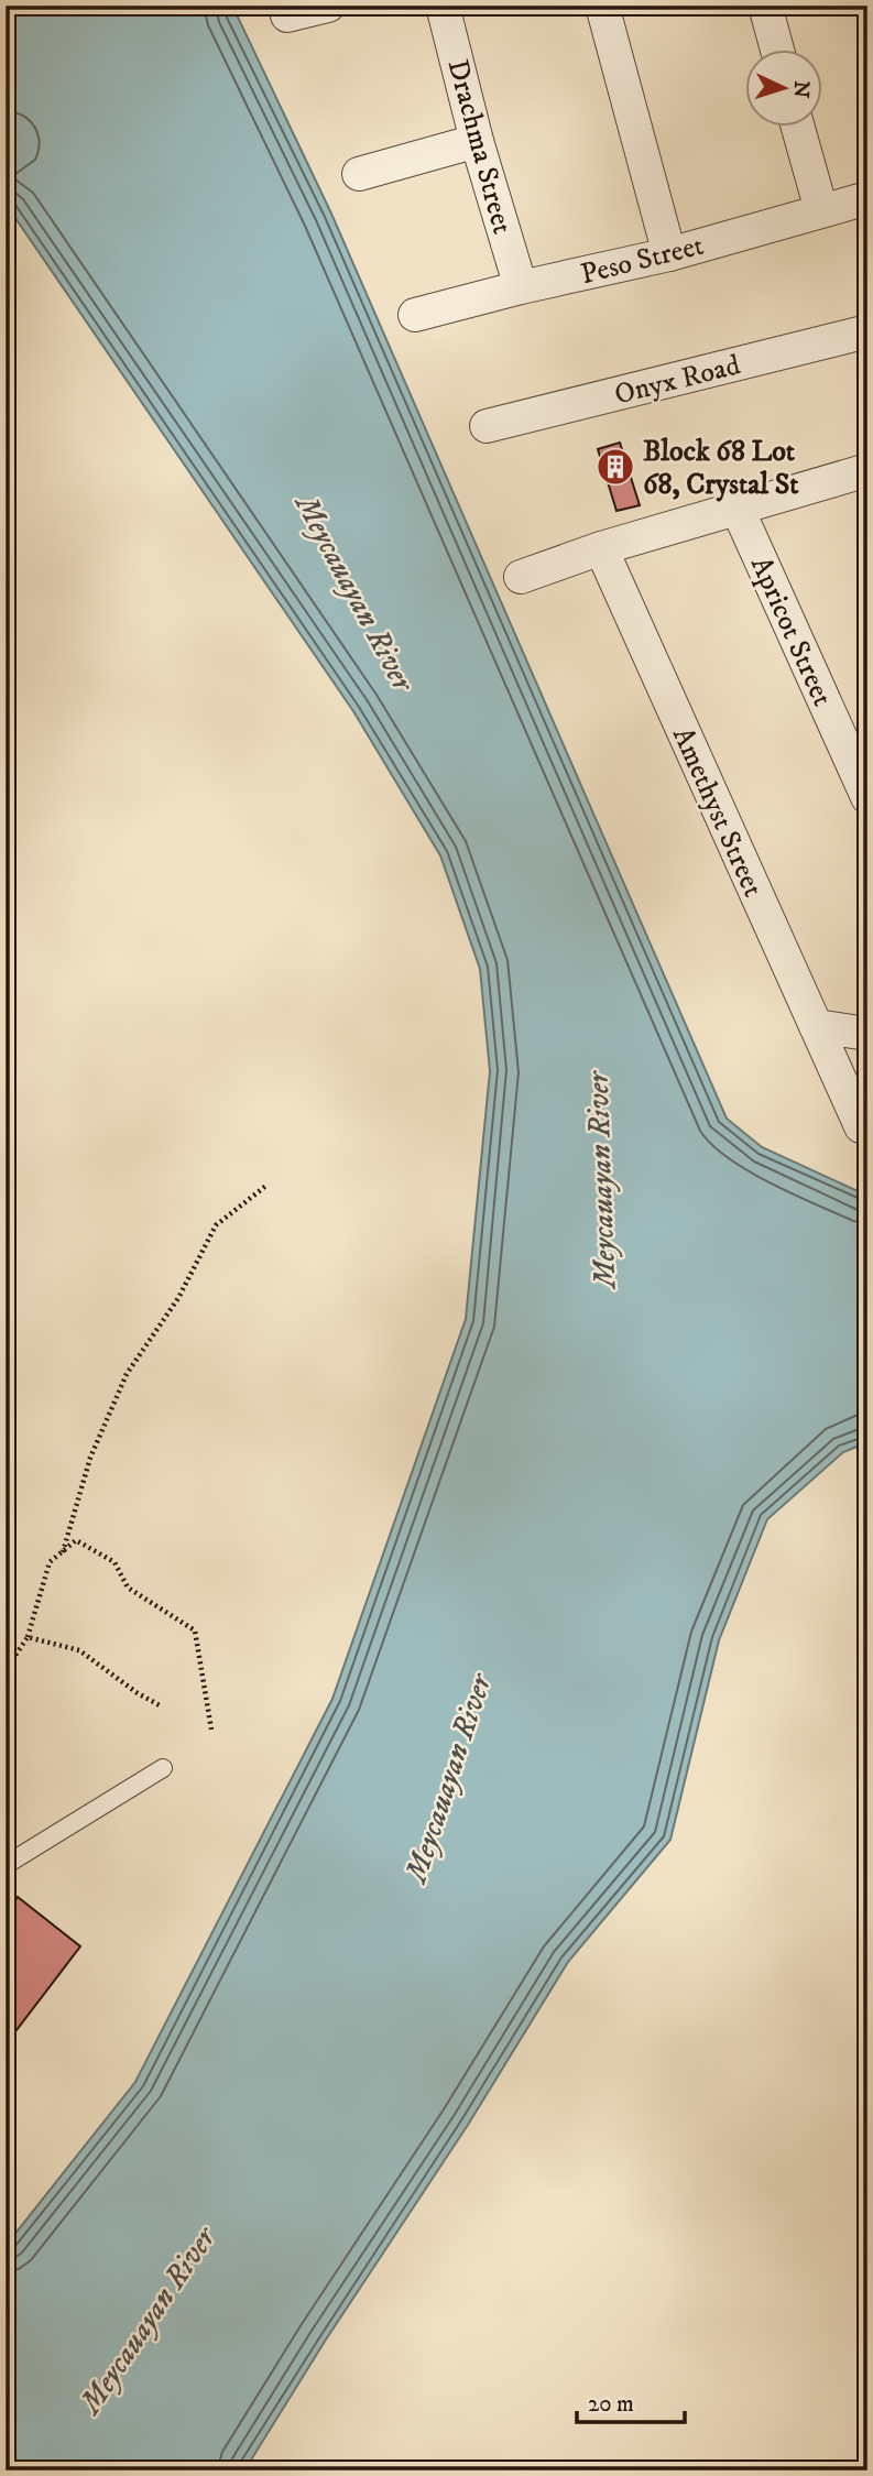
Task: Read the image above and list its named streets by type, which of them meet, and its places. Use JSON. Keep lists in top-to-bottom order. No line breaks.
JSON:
{"streets":{"street":["Drachma Street","Peso Street","Onyx Road","Apricot Street","Amethyst Street"]},"crossings":[["Drachma Street","Peso Street"]],"water":["Meycauayan River"],"places":{"building":["Block 68 Lot 68, Crystal St"]},"scale_bar":"20 m","north":"right"}
